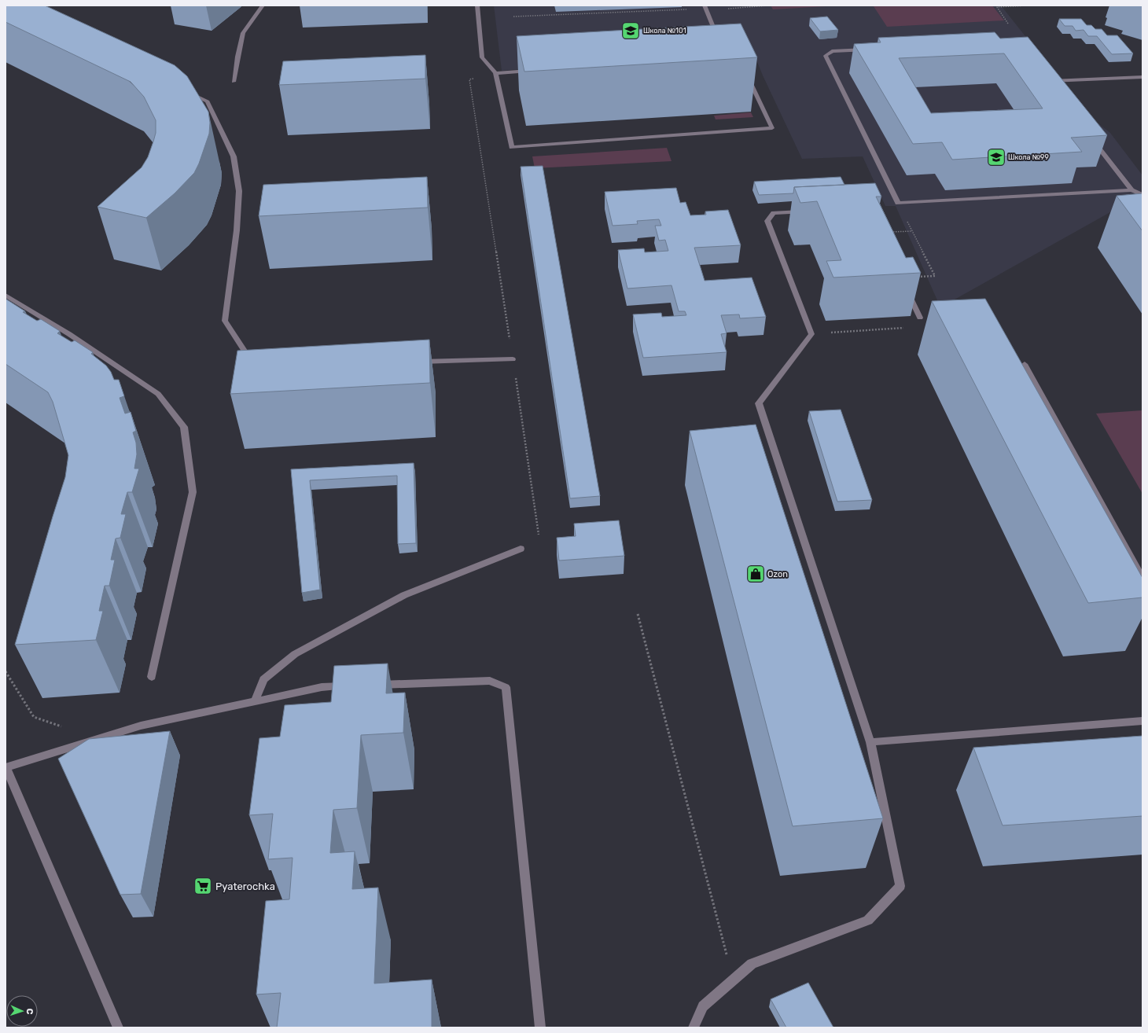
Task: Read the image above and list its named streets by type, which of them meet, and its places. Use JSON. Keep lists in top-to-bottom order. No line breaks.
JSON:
{"places":{"school or university":["Школа №101","Школа №99"],"shop":["Ozon"],"supermarket":["Pyaterochka"]},"north":"right"}
